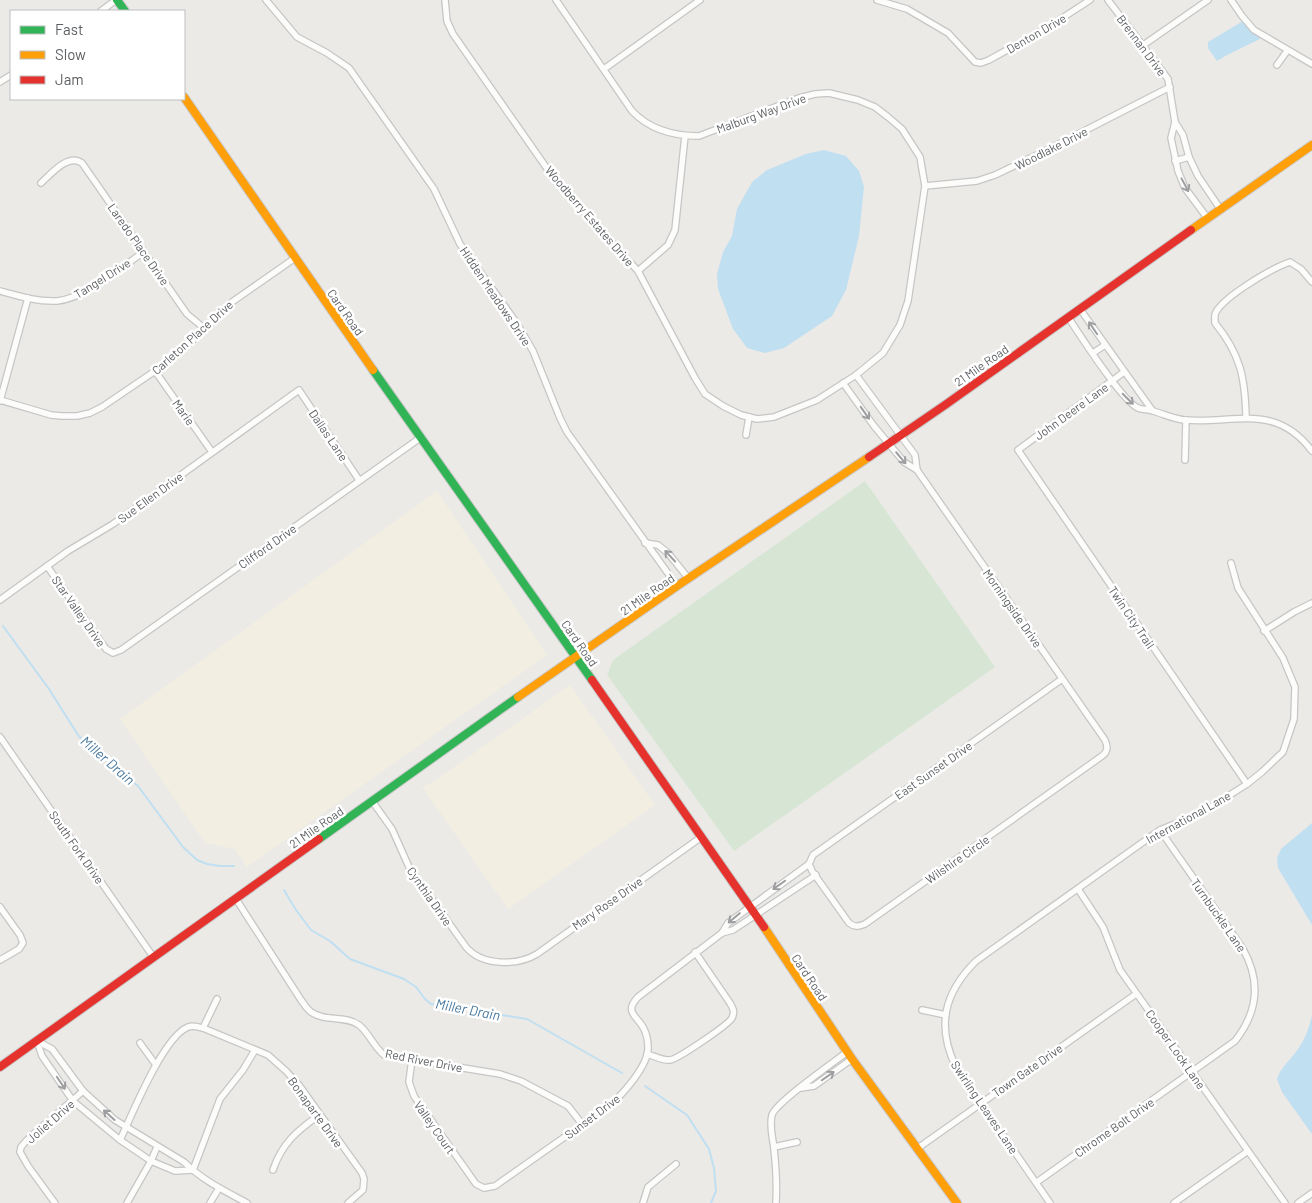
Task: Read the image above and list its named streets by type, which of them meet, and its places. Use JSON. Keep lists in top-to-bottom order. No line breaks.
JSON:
{"streets":{"street":["Denton Drive","Brennan Drive","Malburg Way Drive","Woodlake Drive","Woodberry Estates Drive","Laredo Place Drive","Tangel Drive","Hidden Meadows Drive","Card Road","Carleton Place Drive","21 Mile Road","John Deere Lane","Marie","Dallas Lane","Sue Ellen Drive","Clifford Drive","Morningside Drive","Star Valley Drive","Twin City Trail","East Sunset Drive","International Lane","South Fork Drive","Wilshire Circle","Cynthia Drive","Mary Rose Drive","Turnbuckle Lane","Cooper Lock Lane","Red River Drive","Town Gate Drive","Swirling Leaves Lane","Bonaparte Drive","Sunset Drive","Joliet Drive","Valley Court","Chrome Bolt Drive"]},"crossings":[["Brennan Drive","Woodlake Drive"],["Brennan Drive","21 Mile Road"],["Malburg Way Drive","Woodlake Drive"],["Malburg Way Drive","Woodberry Estates Drive"],["Malburg Way Drive","Morningside Drive"],["Woodberry Estates Drive","Morningside Drive"],["Laredo Place Drive","Tangel Drive"],["Laredo Place Drive","Carleton Place Drive"],["Hidden Meadows Drive","21 Mile Road"],["Card Road","Carleton Place Drive"],["Card Road","21 Mile Road"],["Card Road","Clifford Drive"],["Card Road","East Sunset Drive"],["Card Road","Mary Rose Drive"],["Card Road","Town Gate Drive"],["Carleton Place Drive","Marie"],["21 Mile Road","Morningside Drive"],["21 Mile Road","South Fork Drive"],["21 Mile Road","Cynthia Drive"],["21 Mile Road","Red River Drive"],["John Deere Lane","Twin City Trail"],["Marie","Sue Ellen Drive"],["Dallas Lane","Sue Ellen Drive"],["Dallas Lane","Clifford Drive"],["Sue Ellen Drive","Star Valley Drive"],["Clifford Drive","Star Valley Drive"],["Morningside Drive","East Sunset Drive"],["Morningside Drive","Wilshire Circle"],["Twin City Trail","International Lane"],["International Lane","Turnbuckle Lane"],["International Lane","Cooper Lock Lane"],["International Lane","Swirling Leaves Lane"],["Cynthia Drive","Mary Rose Drive"],["Turnbuckle Lane","Cooper Lock Lane"],["Turnbuckle Lane","Chrome Bolt Drive"],["Cooper Lock Lane","Town Gate Drive"],["Cooper Lock Lane","Chrome Bolt Drive"],["Red River Drive","Sunset Drive"],["Red River Drive","Valley Court"],["Town Gate Drive","Swirling Leaves Lane"],["Swirling Leaves Lane","Chrome Bolt Drive"],["Sunset Drive","Valley Court"]],"water":["Miller Drain"],"legend":["Fast","Slow","Jam"]}
